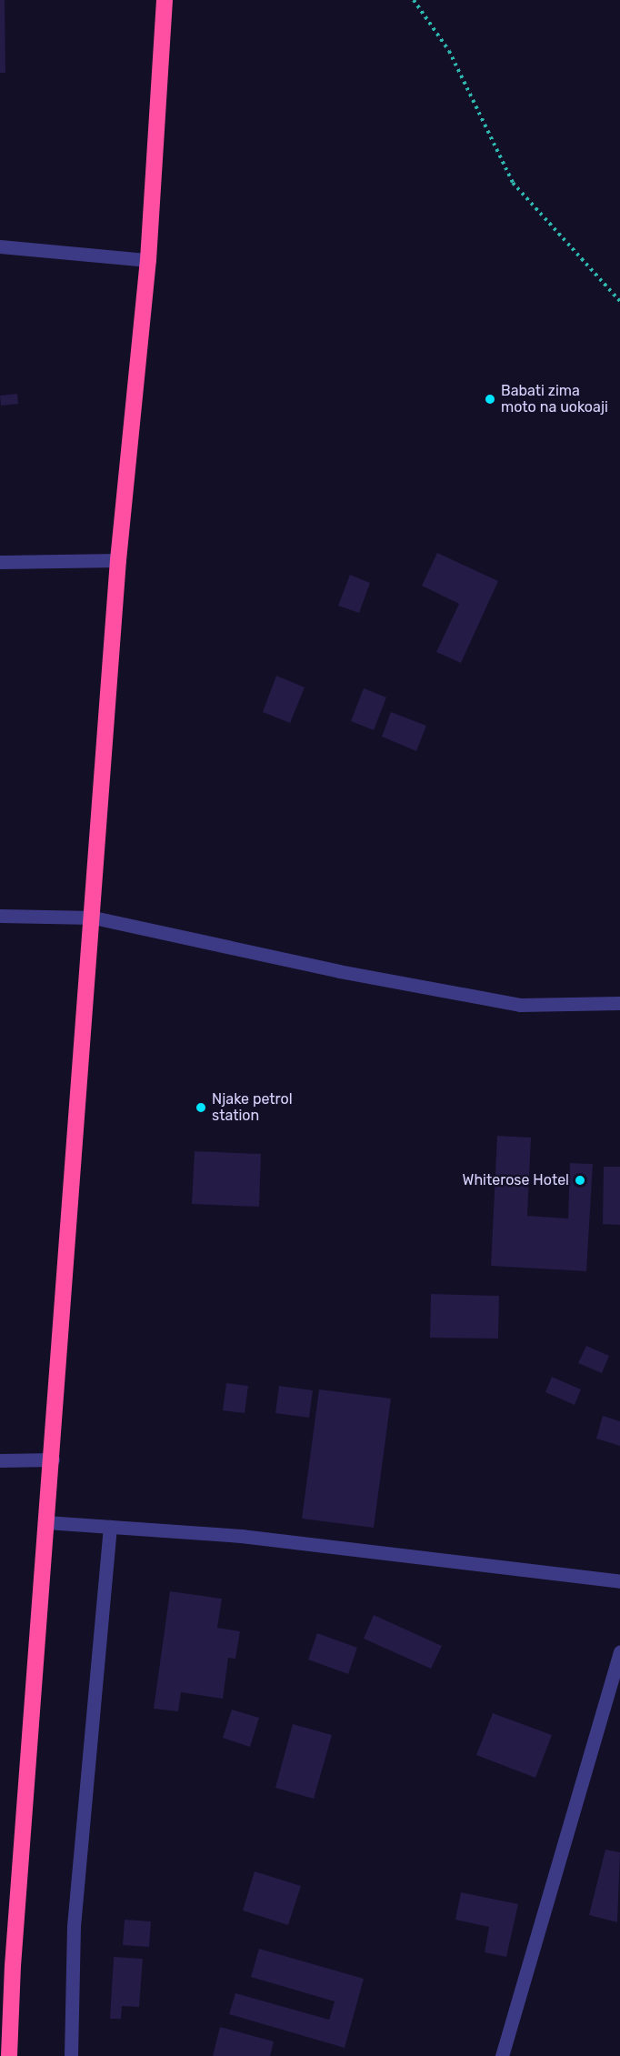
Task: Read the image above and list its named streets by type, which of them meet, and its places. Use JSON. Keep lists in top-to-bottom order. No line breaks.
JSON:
{"places":["Babati zima moto na uokoaji","Njake petrol station","Whiterose Hotel"]}
